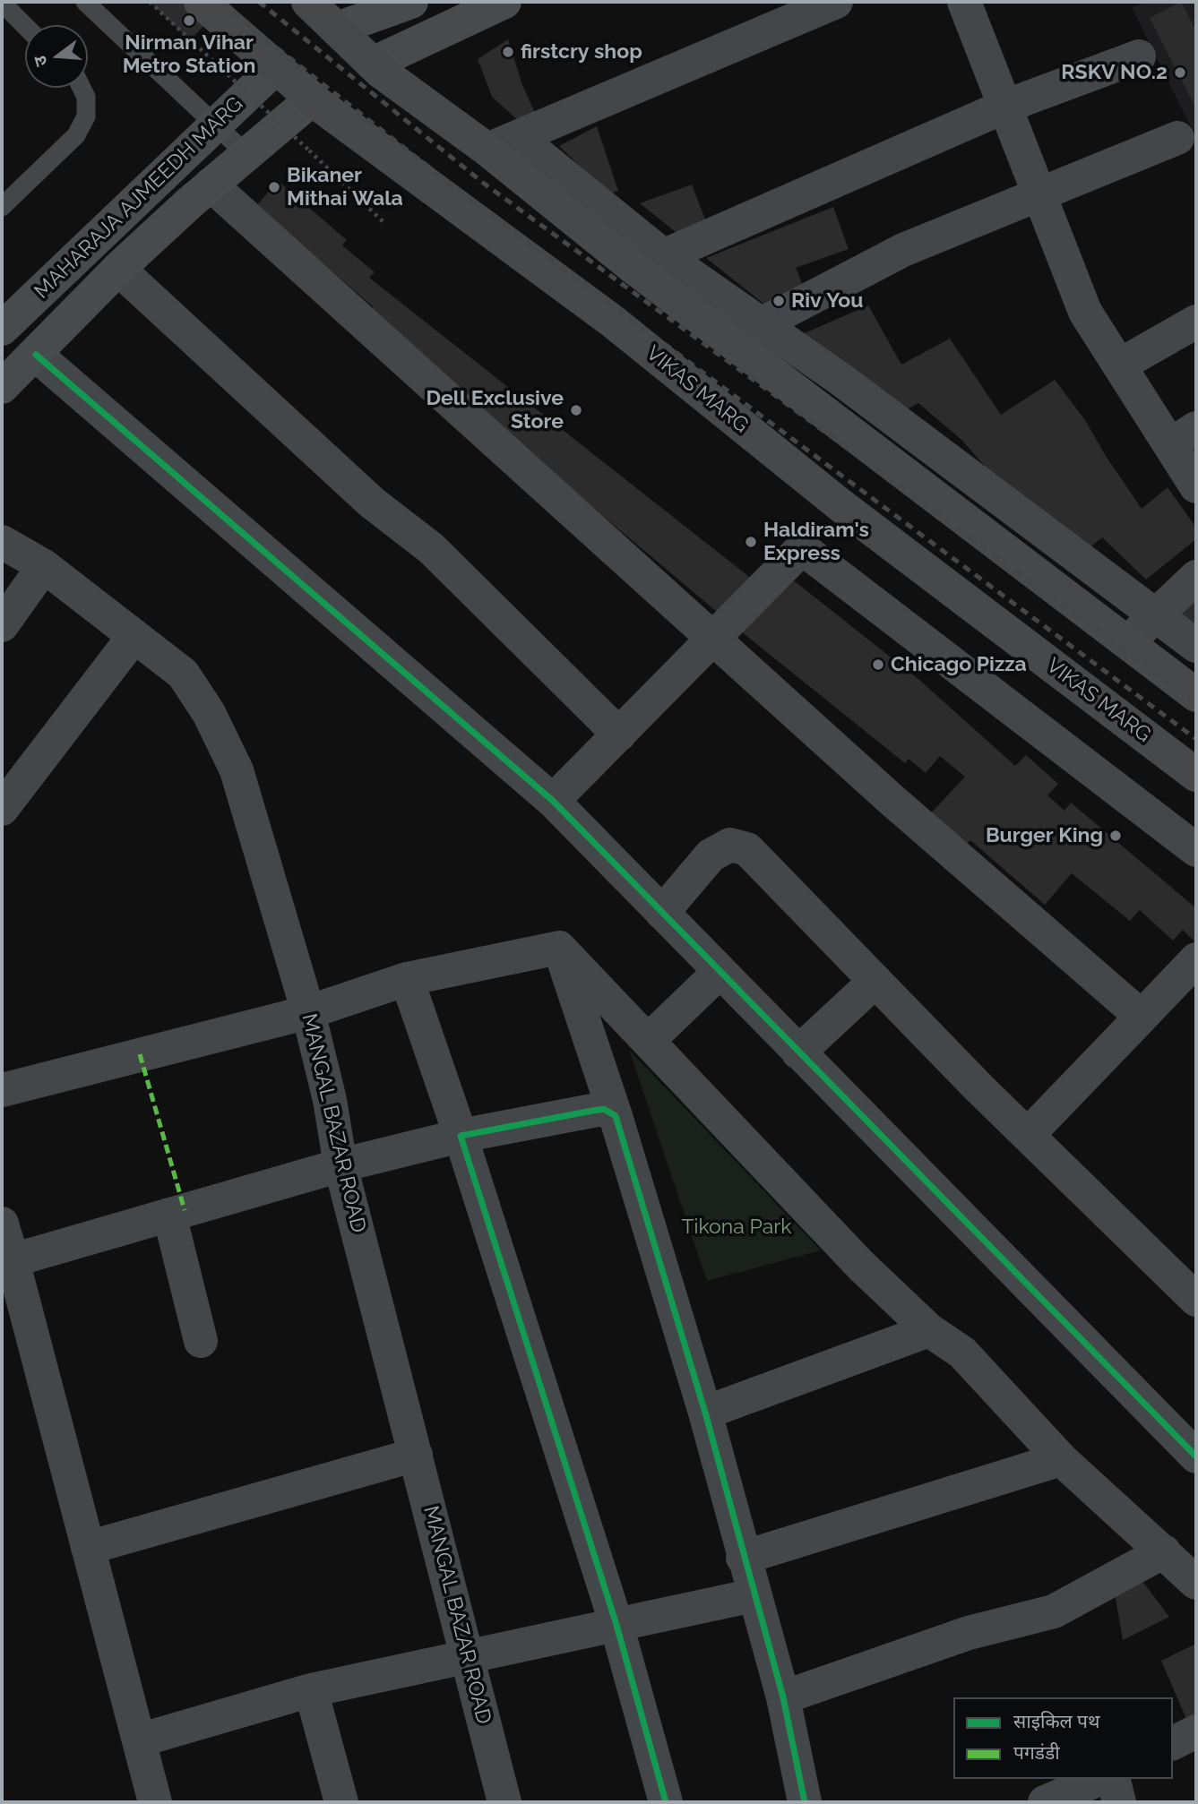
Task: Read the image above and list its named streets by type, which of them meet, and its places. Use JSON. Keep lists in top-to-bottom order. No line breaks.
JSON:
{"streets":{"main road":["MAHARAJA AJMEEDH MARG","VIKAS MARG"],"street":["MANGAL BAZAR ROAD"]},"crossings":[["MAHARAJA AJMEEDH MARG","VIKAS MARG"]],"parks":["Tikona Park"],"places":["Nirman Vihar Metro Station","firstcry shop","RSKV NO.2","Bikaner Mithai Wala","Riv You","Dell Exclusive Store","Haldiram's Express","Chicago Pizza","Burger King"],"legend":["साइकिल पथ","पगडंडी"],"north":"left"}
